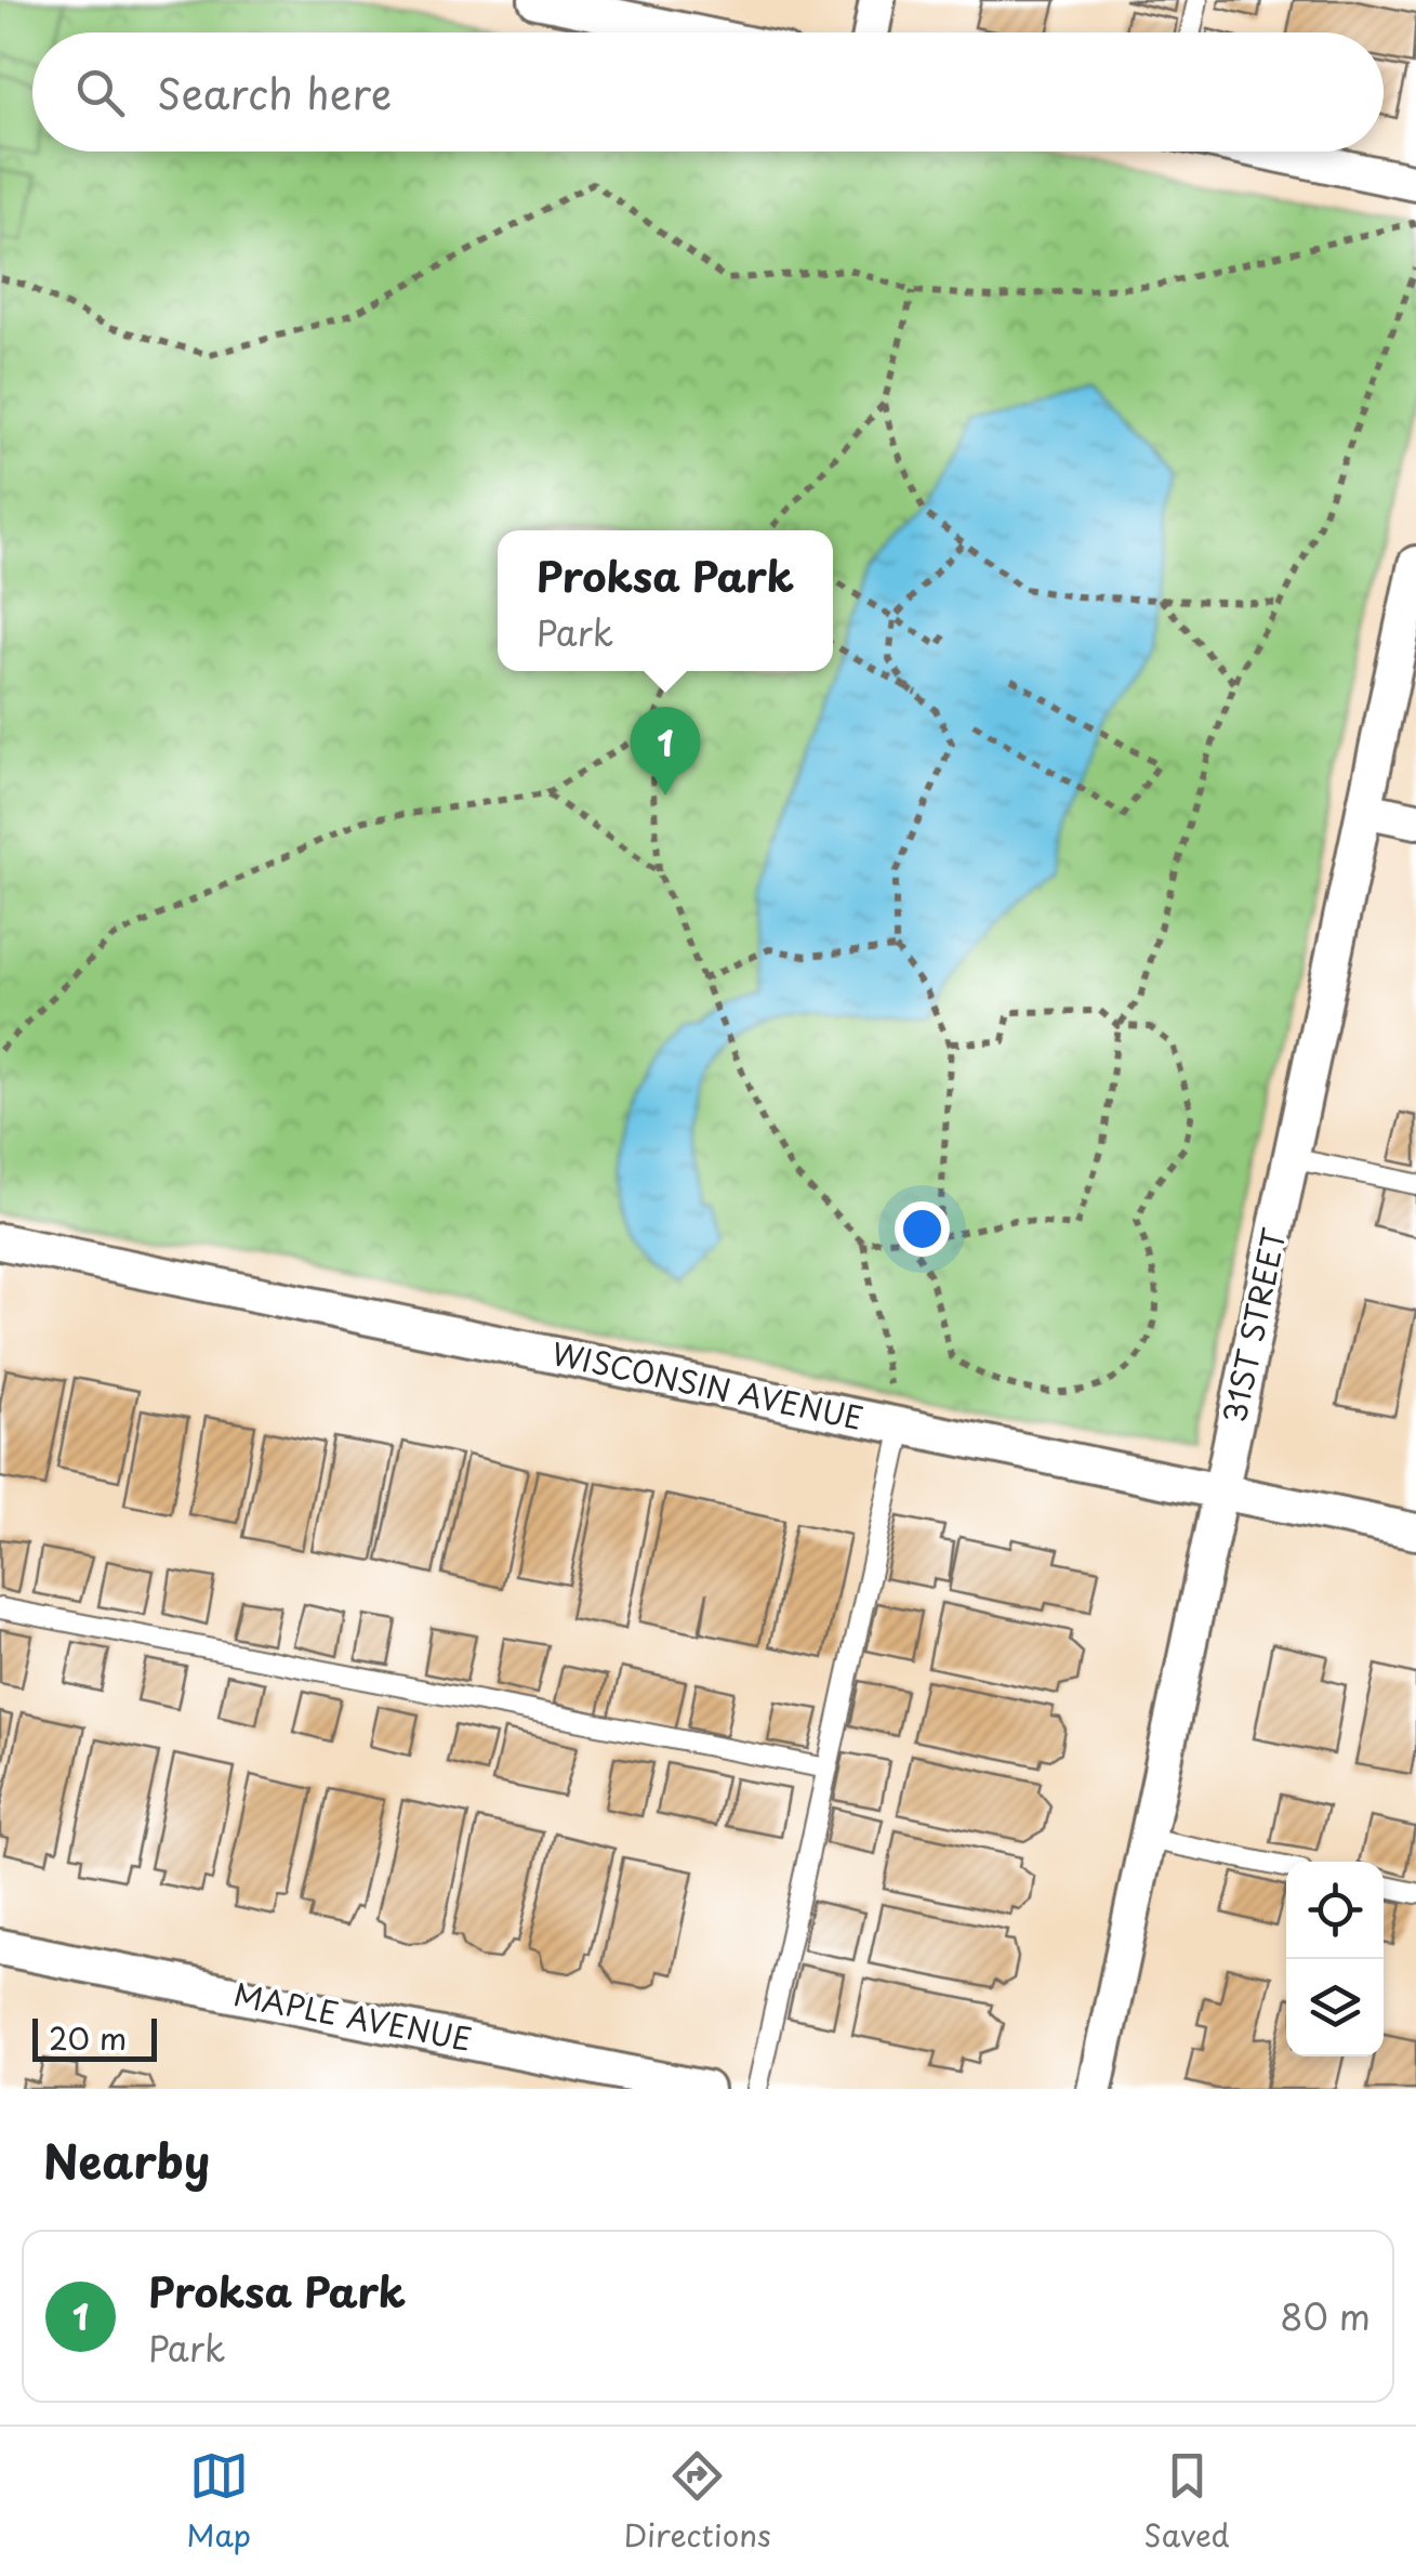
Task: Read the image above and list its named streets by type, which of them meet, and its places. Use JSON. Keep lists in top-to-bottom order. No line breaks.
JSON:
{"streets":{"street":["31ST STREET","WISCONSIN AVENUE","MAPLE AVENUE"]},"crossings":[["31ST STREET","WISCONSIN AVENUE"]],"scale_bar":"20 m","page":{"search":"Search here","popup":["Proksa Park","Park"],"pins":"1","scale":"20 m","heading":"Nearby","list":[{"mark":"1","name":"Proksa Park","note":"Park","value":"80 m"}],"nav":["Map","Directions","Saved"]}}
